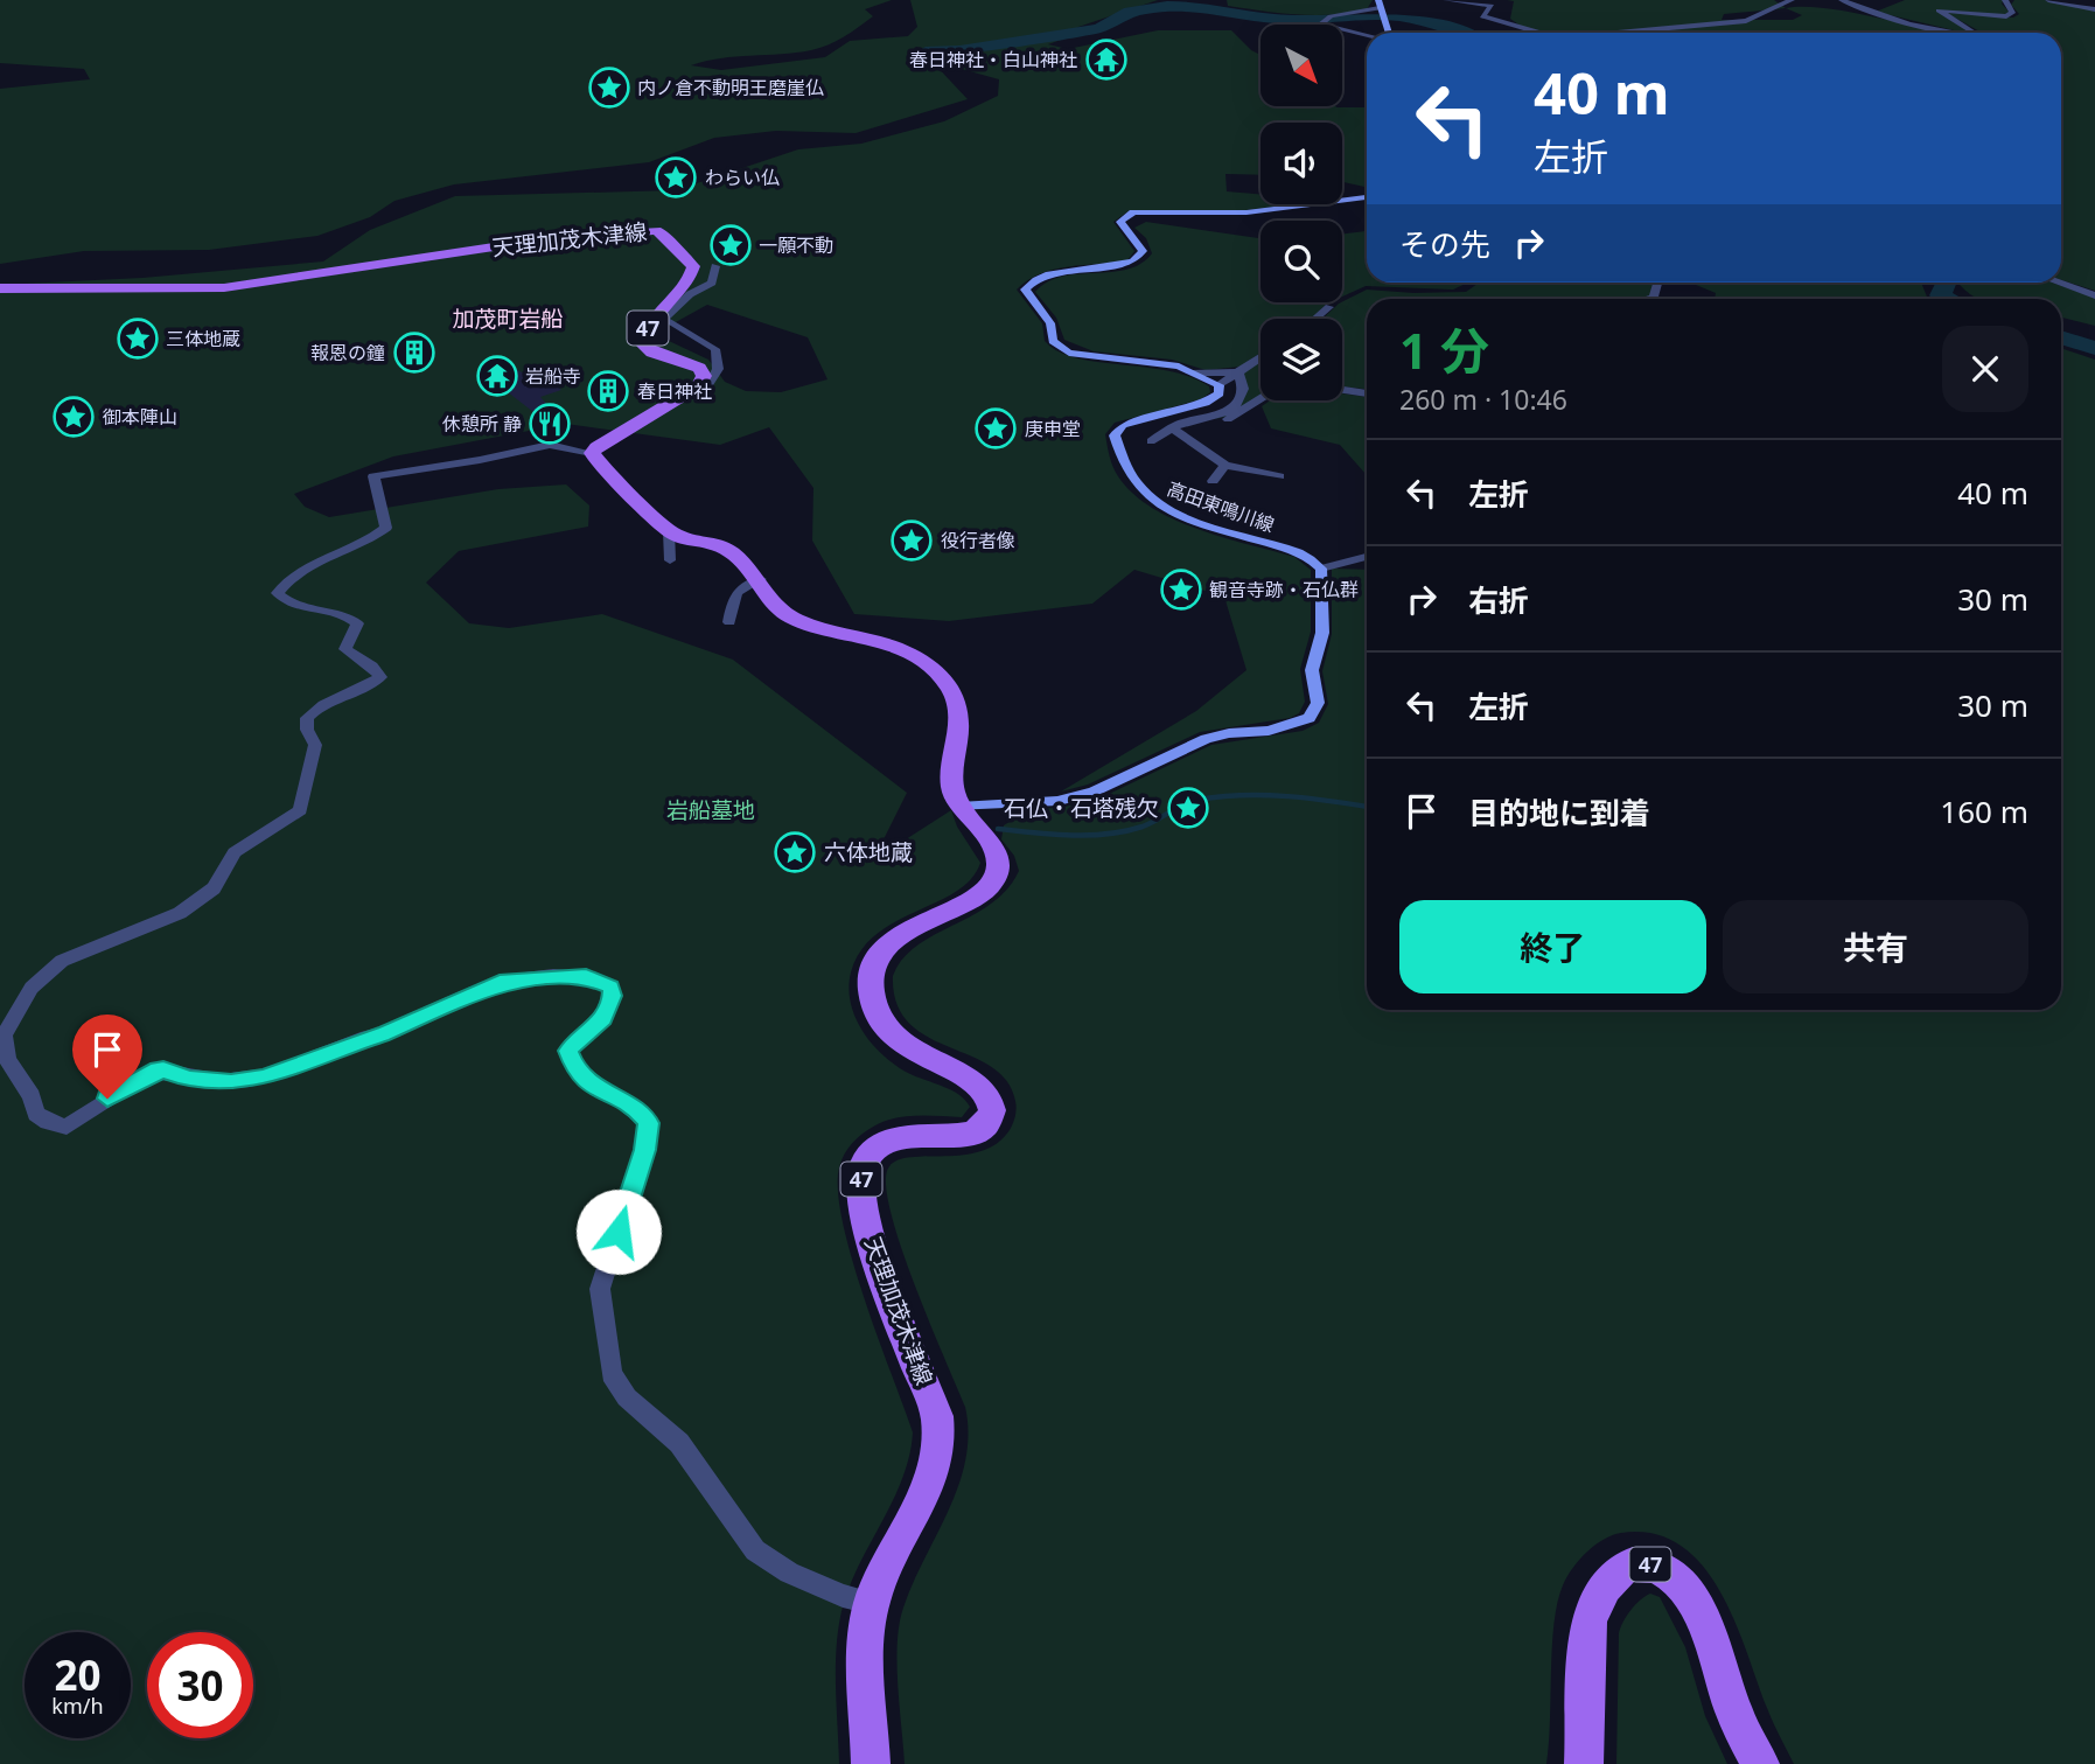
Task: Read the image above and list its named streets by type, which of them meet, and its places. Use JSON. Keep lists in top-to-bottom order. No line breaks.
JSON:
{"streets":{"main road":["天理加茂木津線","47","高田東鳴川線"]},"districts":["加茂町岩船"],"parks":["岩船墓地"],"places":{"temple":["春日神社・白山神社","岩船寺"],"place":["内ノ倉不動明王磨崖仏","わらい仏","一願不動","三体地蔵","御本陣山","庚申堂","役行者像","観音寺跡・石仏群","石仏・石塔残欠","六体地蔵"],"building":["報恩の鐘","春日神社"],"restaurant":["休憩所 静"]},"north":"bottom right","page":{"turn":["40 m","左折"],"then":"その先","heading":["1 分","260 m · 10:46"],"list":[{"name":"左折","value":"40 m"},{"name":"右折","value":"30 m"},{"name":"左折","value":"30 m"},{"name":"目的地に到着","value":"160 m"}],"buttons":["終了","共有"],"speed":"20 km/h","limit":"30"}}
